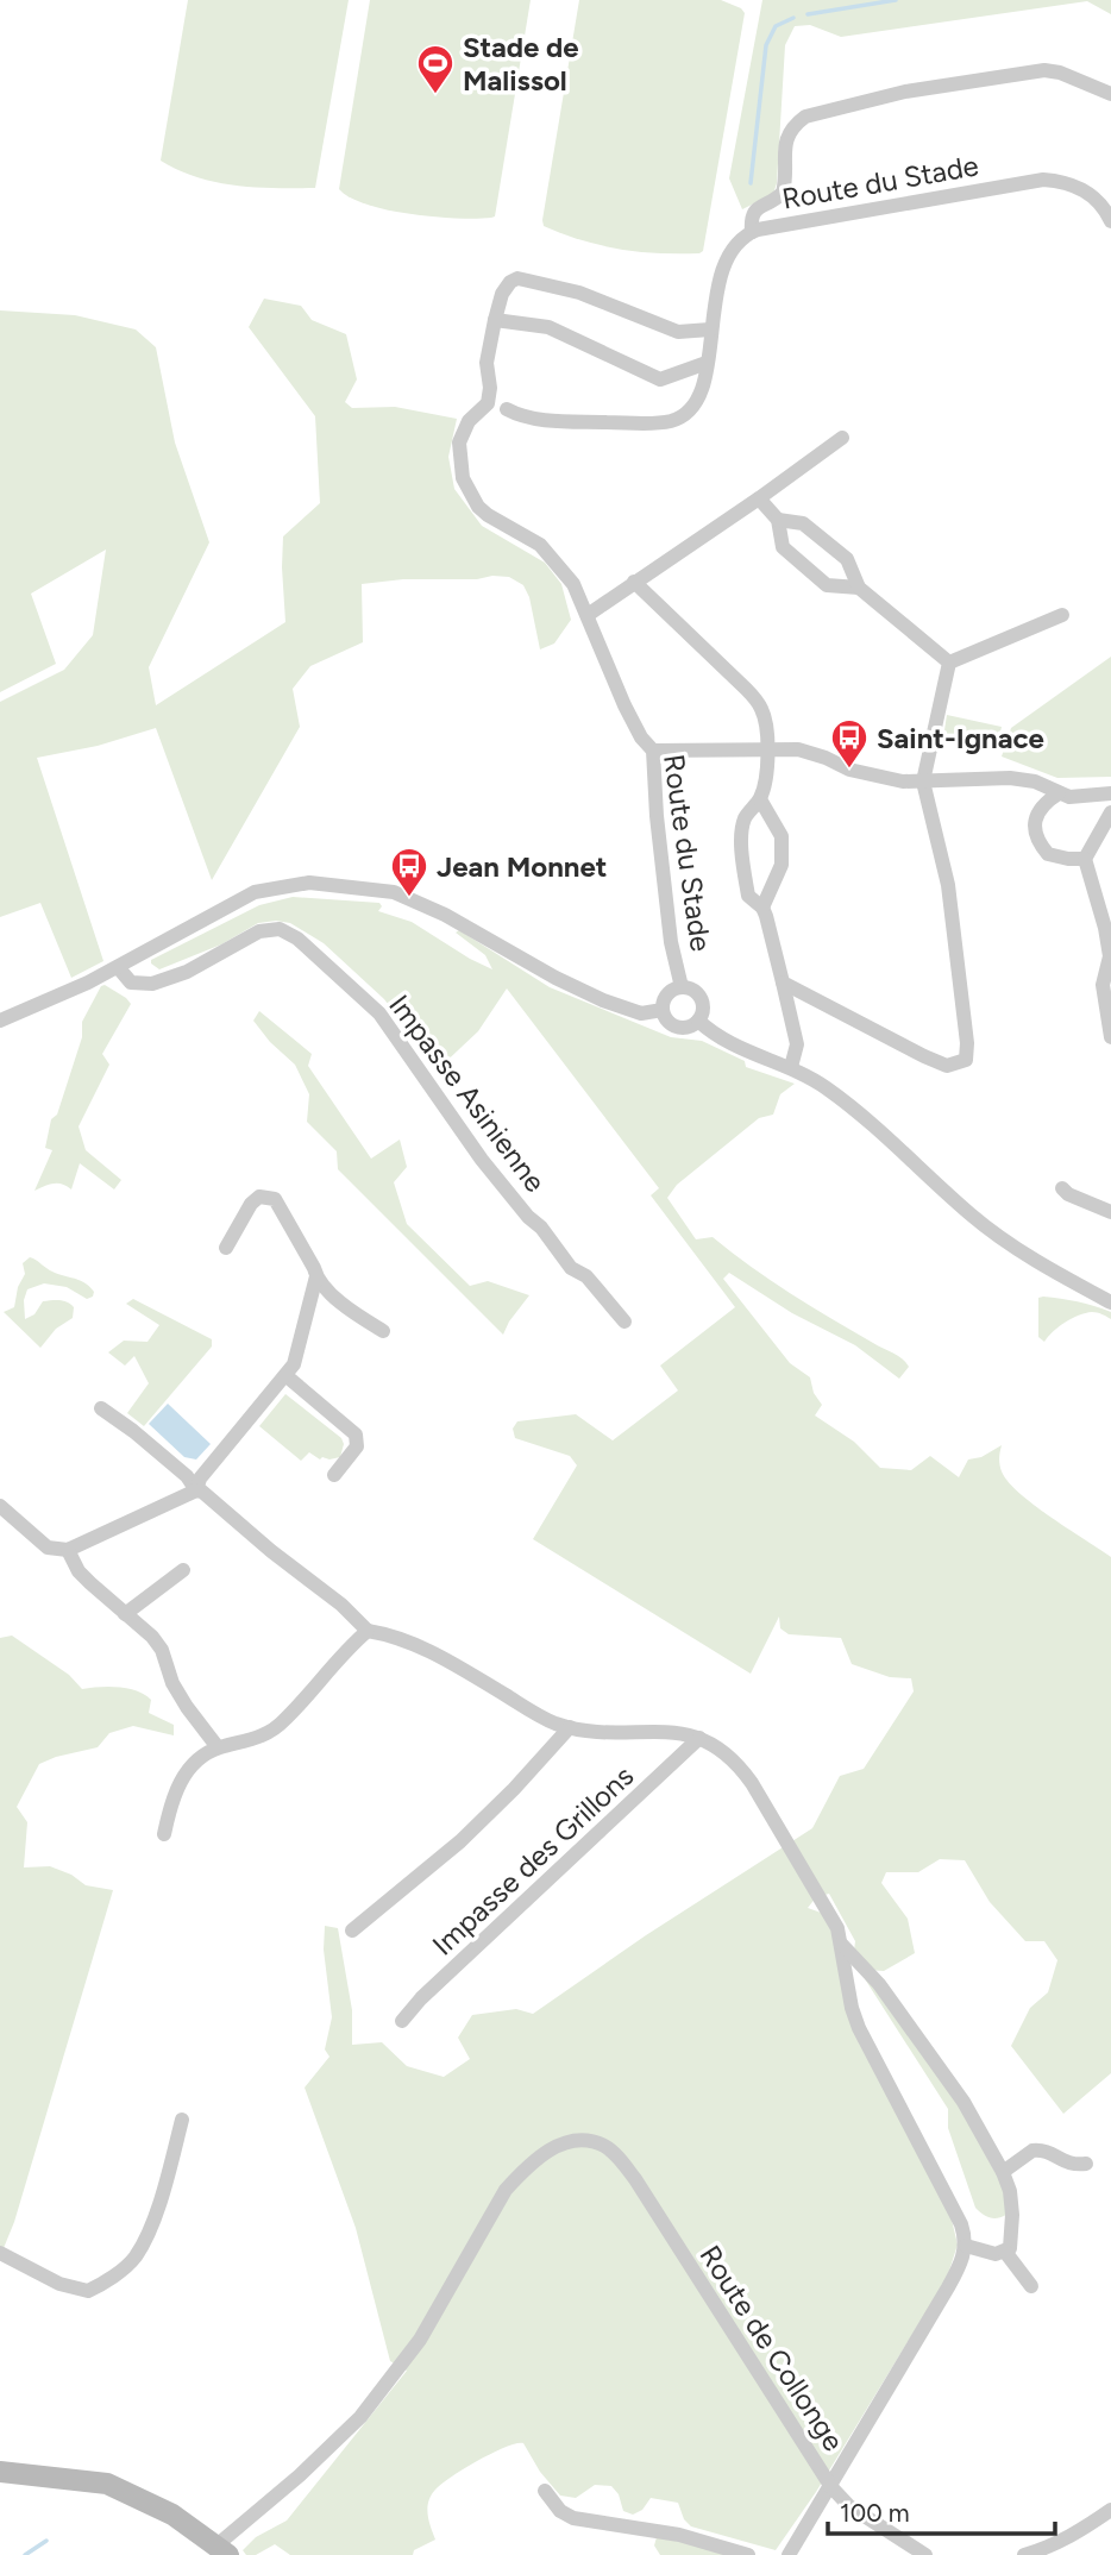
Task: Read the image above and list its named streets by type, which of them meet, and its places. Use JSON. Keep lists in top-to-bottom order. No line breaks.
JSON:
{"streets":{"street":["Route du Stade","Impasse Asinienne","Impasse des Grillons","Route de Collonge"]},"places":{"sports":["Stade de Malissol"],"bus stop":["Saint-Ignace","Jean Monnet"]},"scale_bar":"100 m"}
